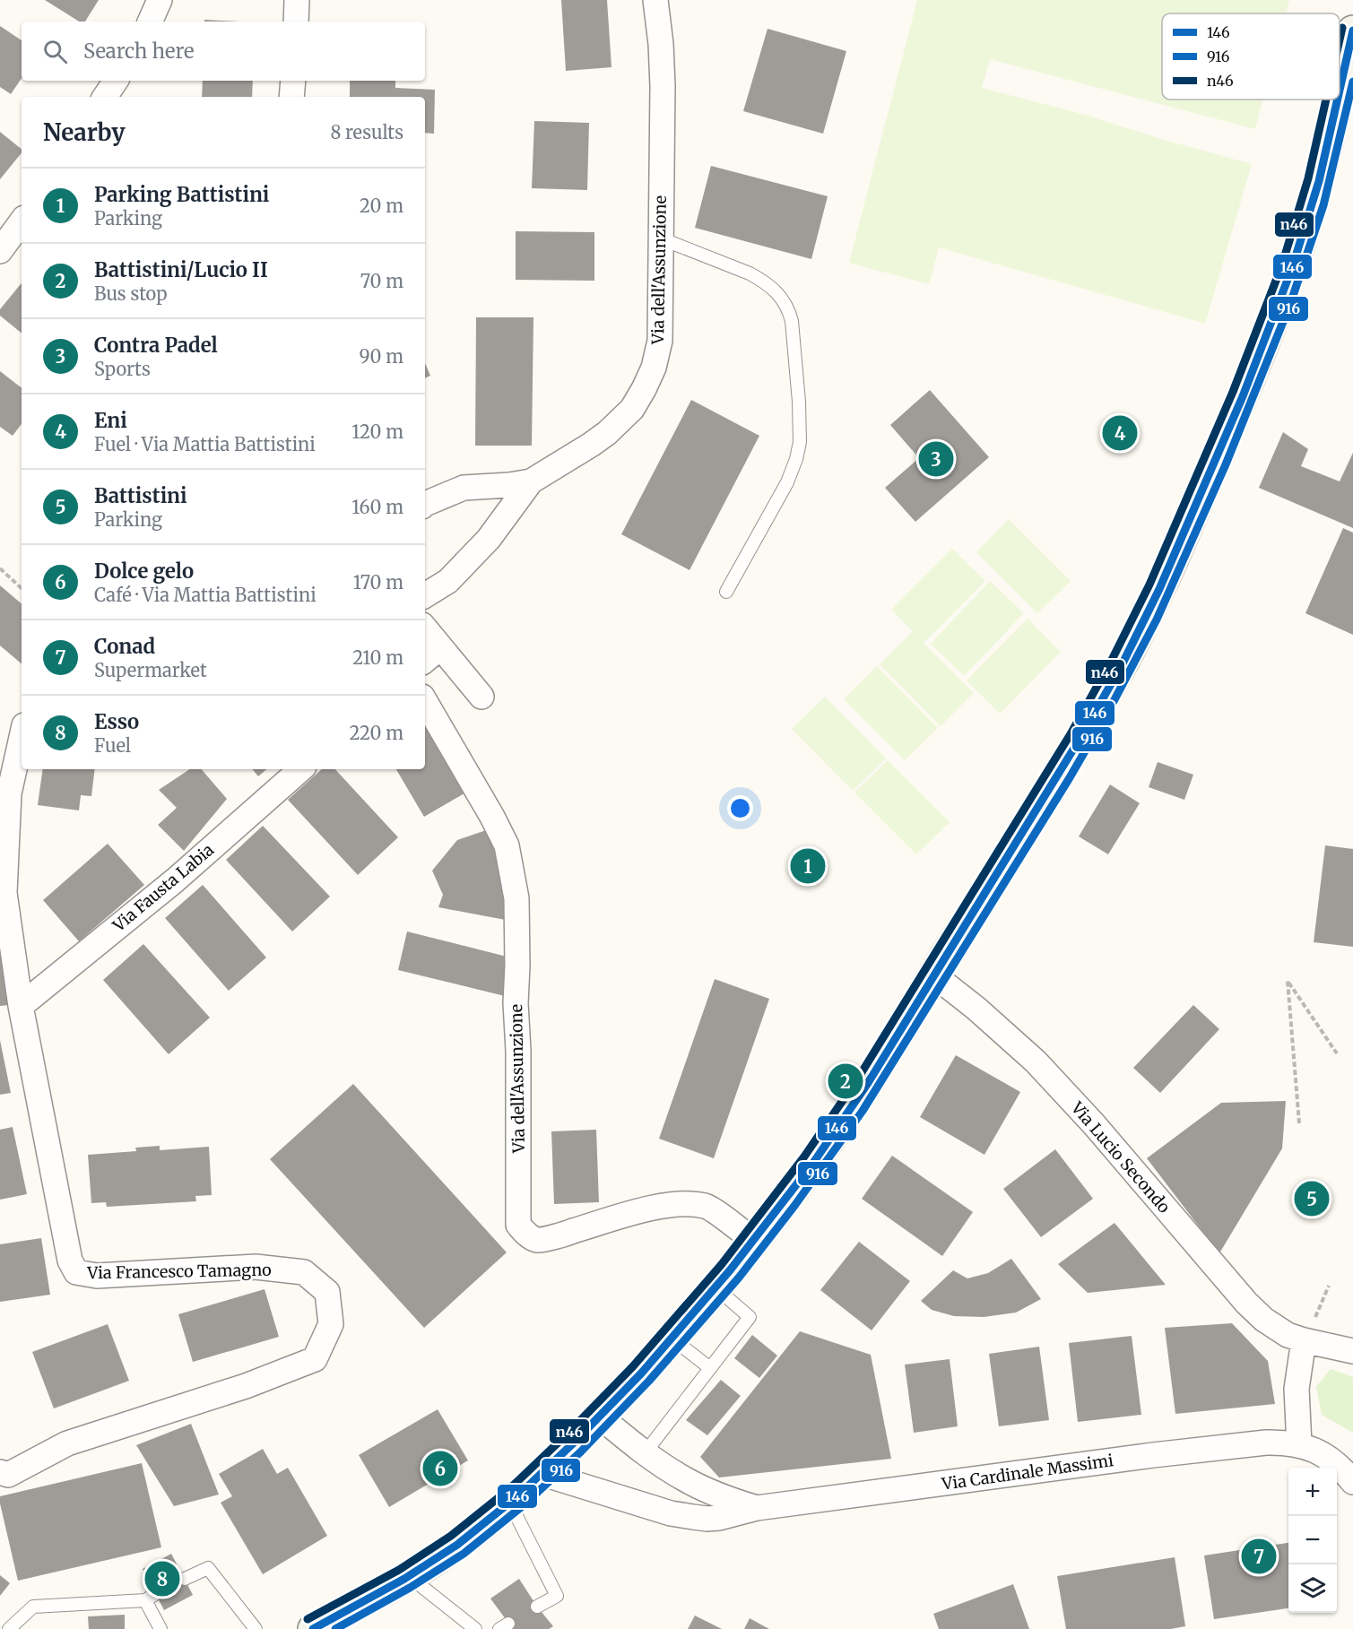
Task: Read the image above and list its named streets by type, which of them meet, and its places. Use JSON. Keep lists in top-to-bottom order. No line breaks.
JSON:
{"streets":{"street":["Via dell'Assunzione","Via Fausta Labia","Via Lucio Secondo","Via Francesco Tamagno","Via Cardinale Massimi"]},"crossings":[["Via Fausta Labia","Via Francesco Tamagno"]],"lines":["transit line n46","transit line 146","transit line 916"],"legend":["146","916","n46"],"page":{"search":"Search here","heading":["Nearby","8 results"],"list":[{"mark":"1","name":"Parking Battistini","note":"Parking","value":"20 m"},{"mark":"2","name":"Battistini/Lucio II","note":"Bus stop","value":"70 m"},{"mark":"3","name":"Contra Padel","note":"Sports","value":"90 m"},{"mark":"4","name":"Eni","note":"Fuel · Via Mattia Battistini","value":"120 m"},{"mark":"5","name":"Battistini","note":"Parking","value":"160 m"},{"mark":"6","name":"Dolce gelo","note":"Café · Via Mattia Battistini","value":"170 m"},{"mark":"7","name":"Conad","note":"Supermarket","value":"210 m"},{"mark":"8","name":"Esso","note":"Fuel","value":"220 m"}],"pins":["4","3","1","2","5","6","7","8"],"map_buttons":["+","−"]}}
